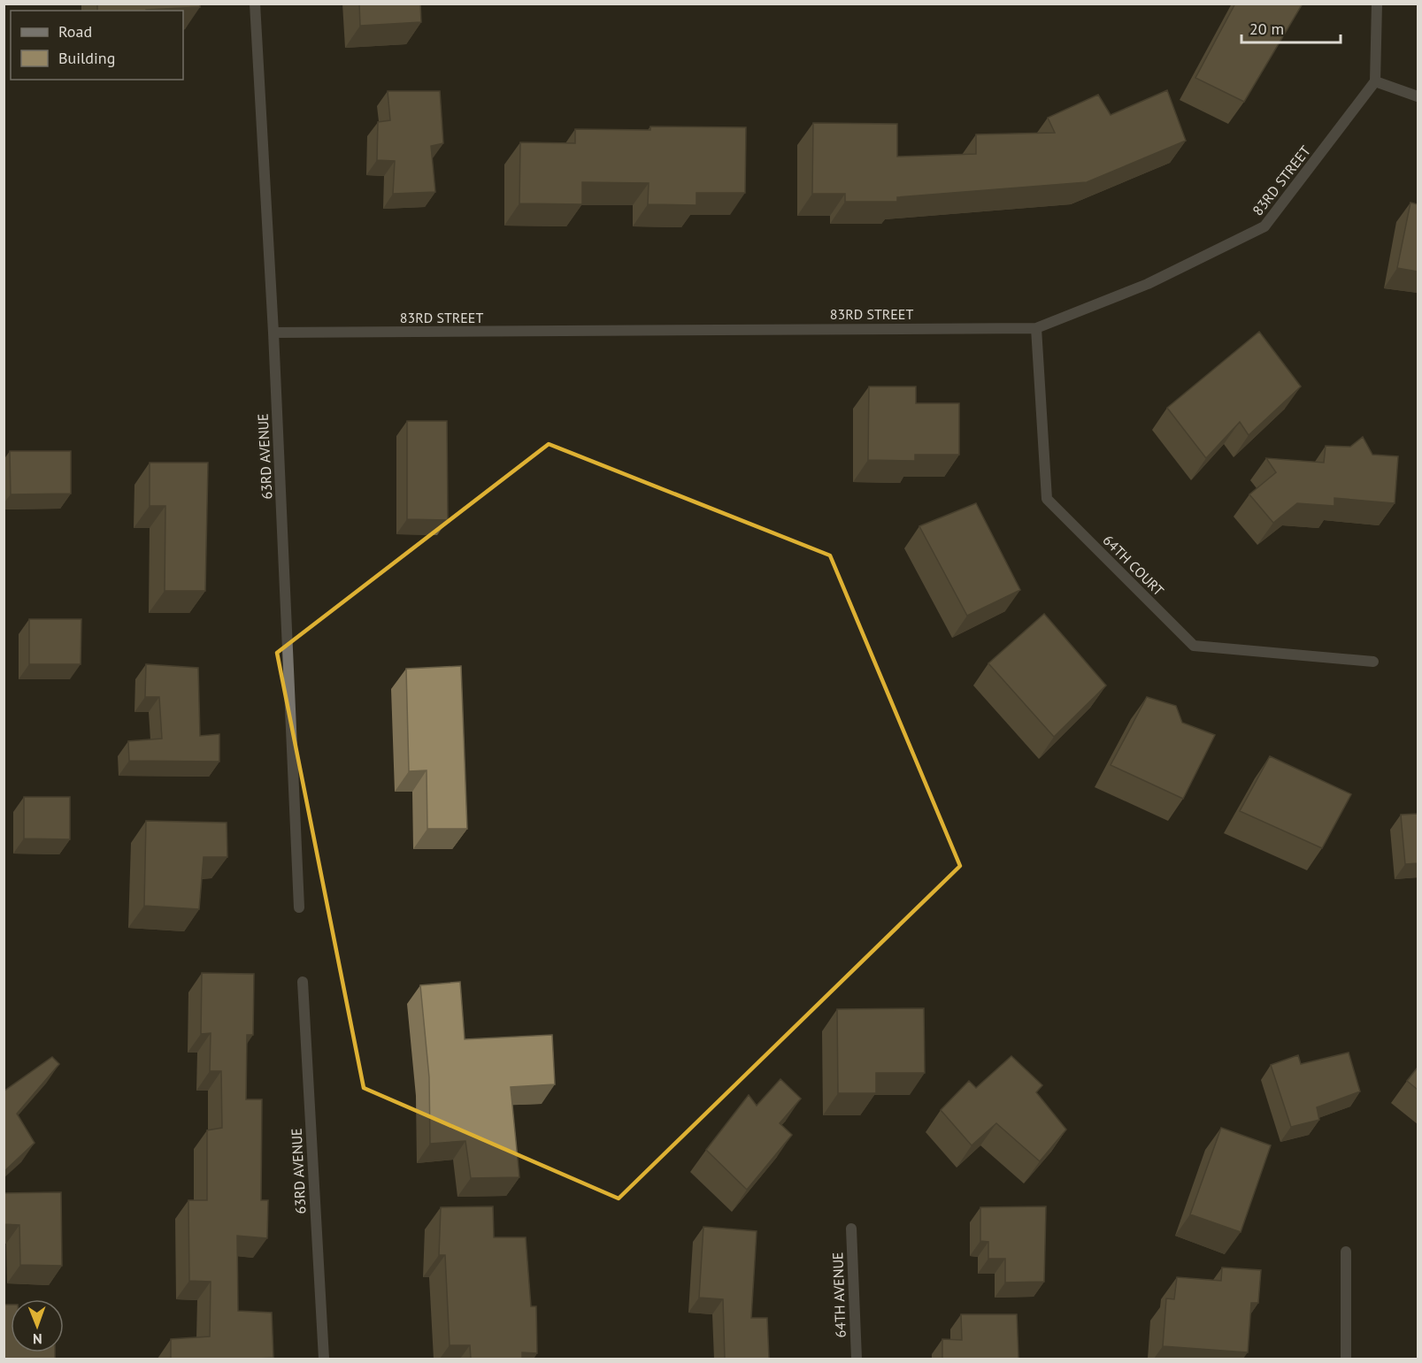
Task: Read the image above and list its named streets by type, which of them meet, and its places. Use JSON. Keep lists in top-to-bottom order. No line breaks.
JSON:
{"streets":{"street":["83RD STREET","63RD AVENUE","64TH COURT","64TH AVENUE"]},"crossings":[["83RD STREET","63RD AVENUE"],["83RD STREET","64TH COURT"]],"legend":["Road","Building"],"scale_bar":"20 m","north":"bottom"}
